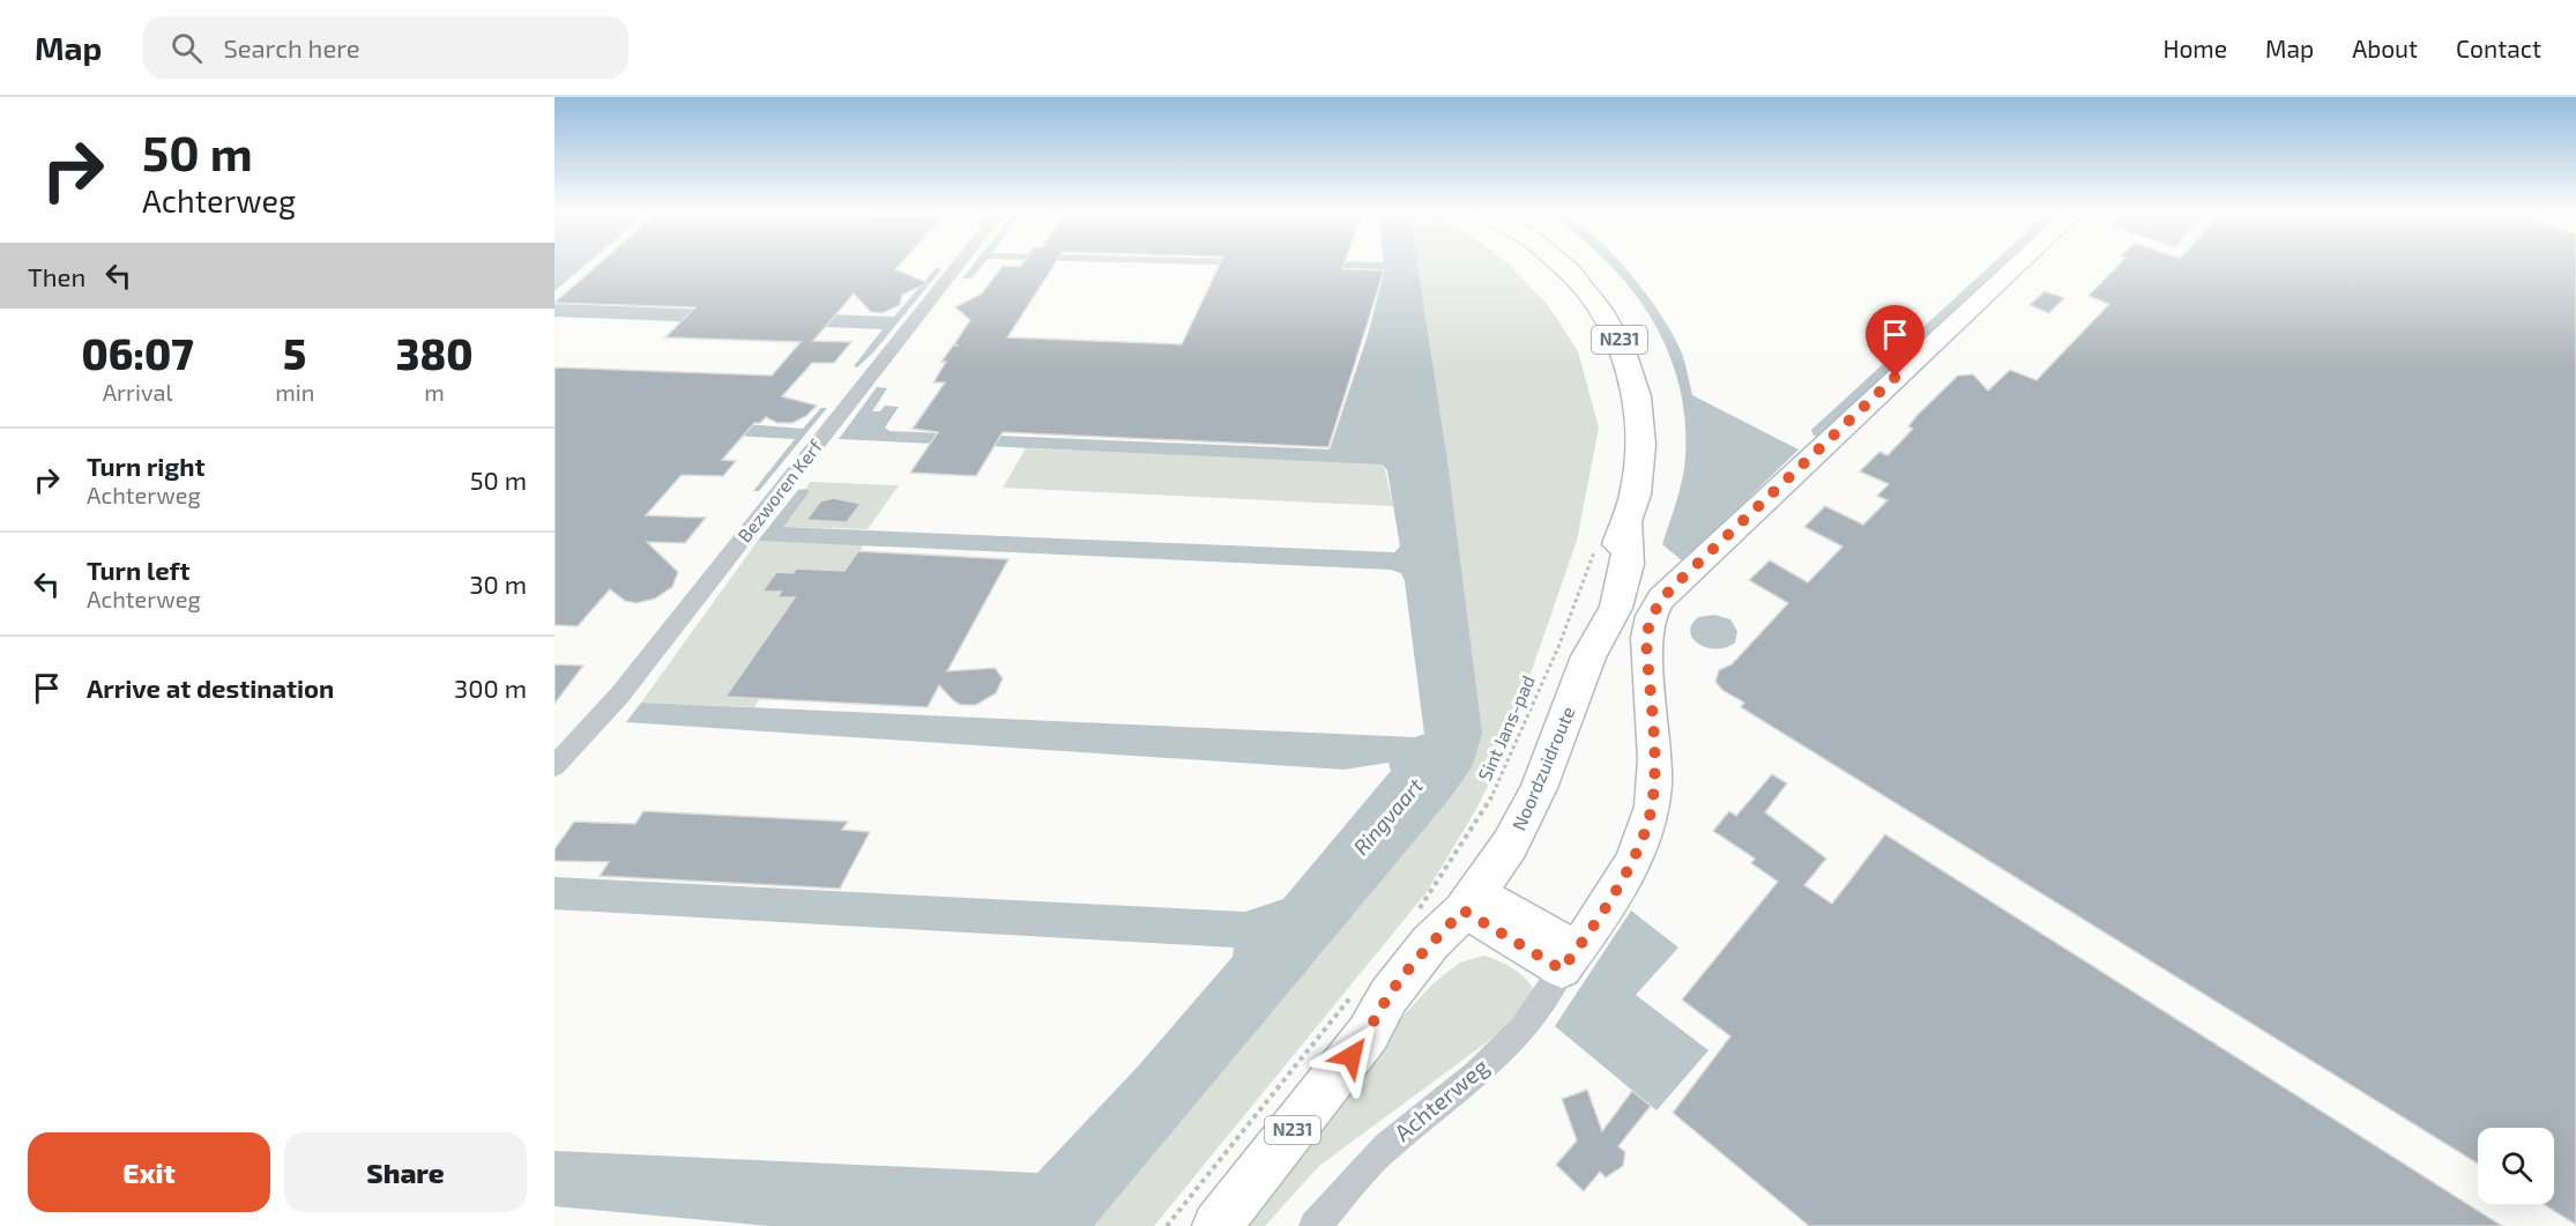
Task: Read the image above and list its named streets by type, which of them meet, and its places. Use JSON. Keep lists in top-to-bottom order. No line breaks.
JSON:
{"streets":{"main road":["N231","Noordzuidroute"],"street":["Bezworen Kerf","Achterweg"],"path":["Sint Jans-pad"]},"water":["Ringvaart"],"page":{"header":"Map","search":"Search here","nav":["Home","Map","About","Contact"],"turn":["50 m","Achterweg"],"then":"Then","eta":["06:07","Arrival","5","min","380","m"],"list":[{"name":"Turn right","note":"Achterweg","value":"50 m"},{"name":"Turn left","note":"Achterweg","value":"30 m"},{"name":"Arrive at destination","value":"300 m"}],"buttons":["Exit","Share"]}}
